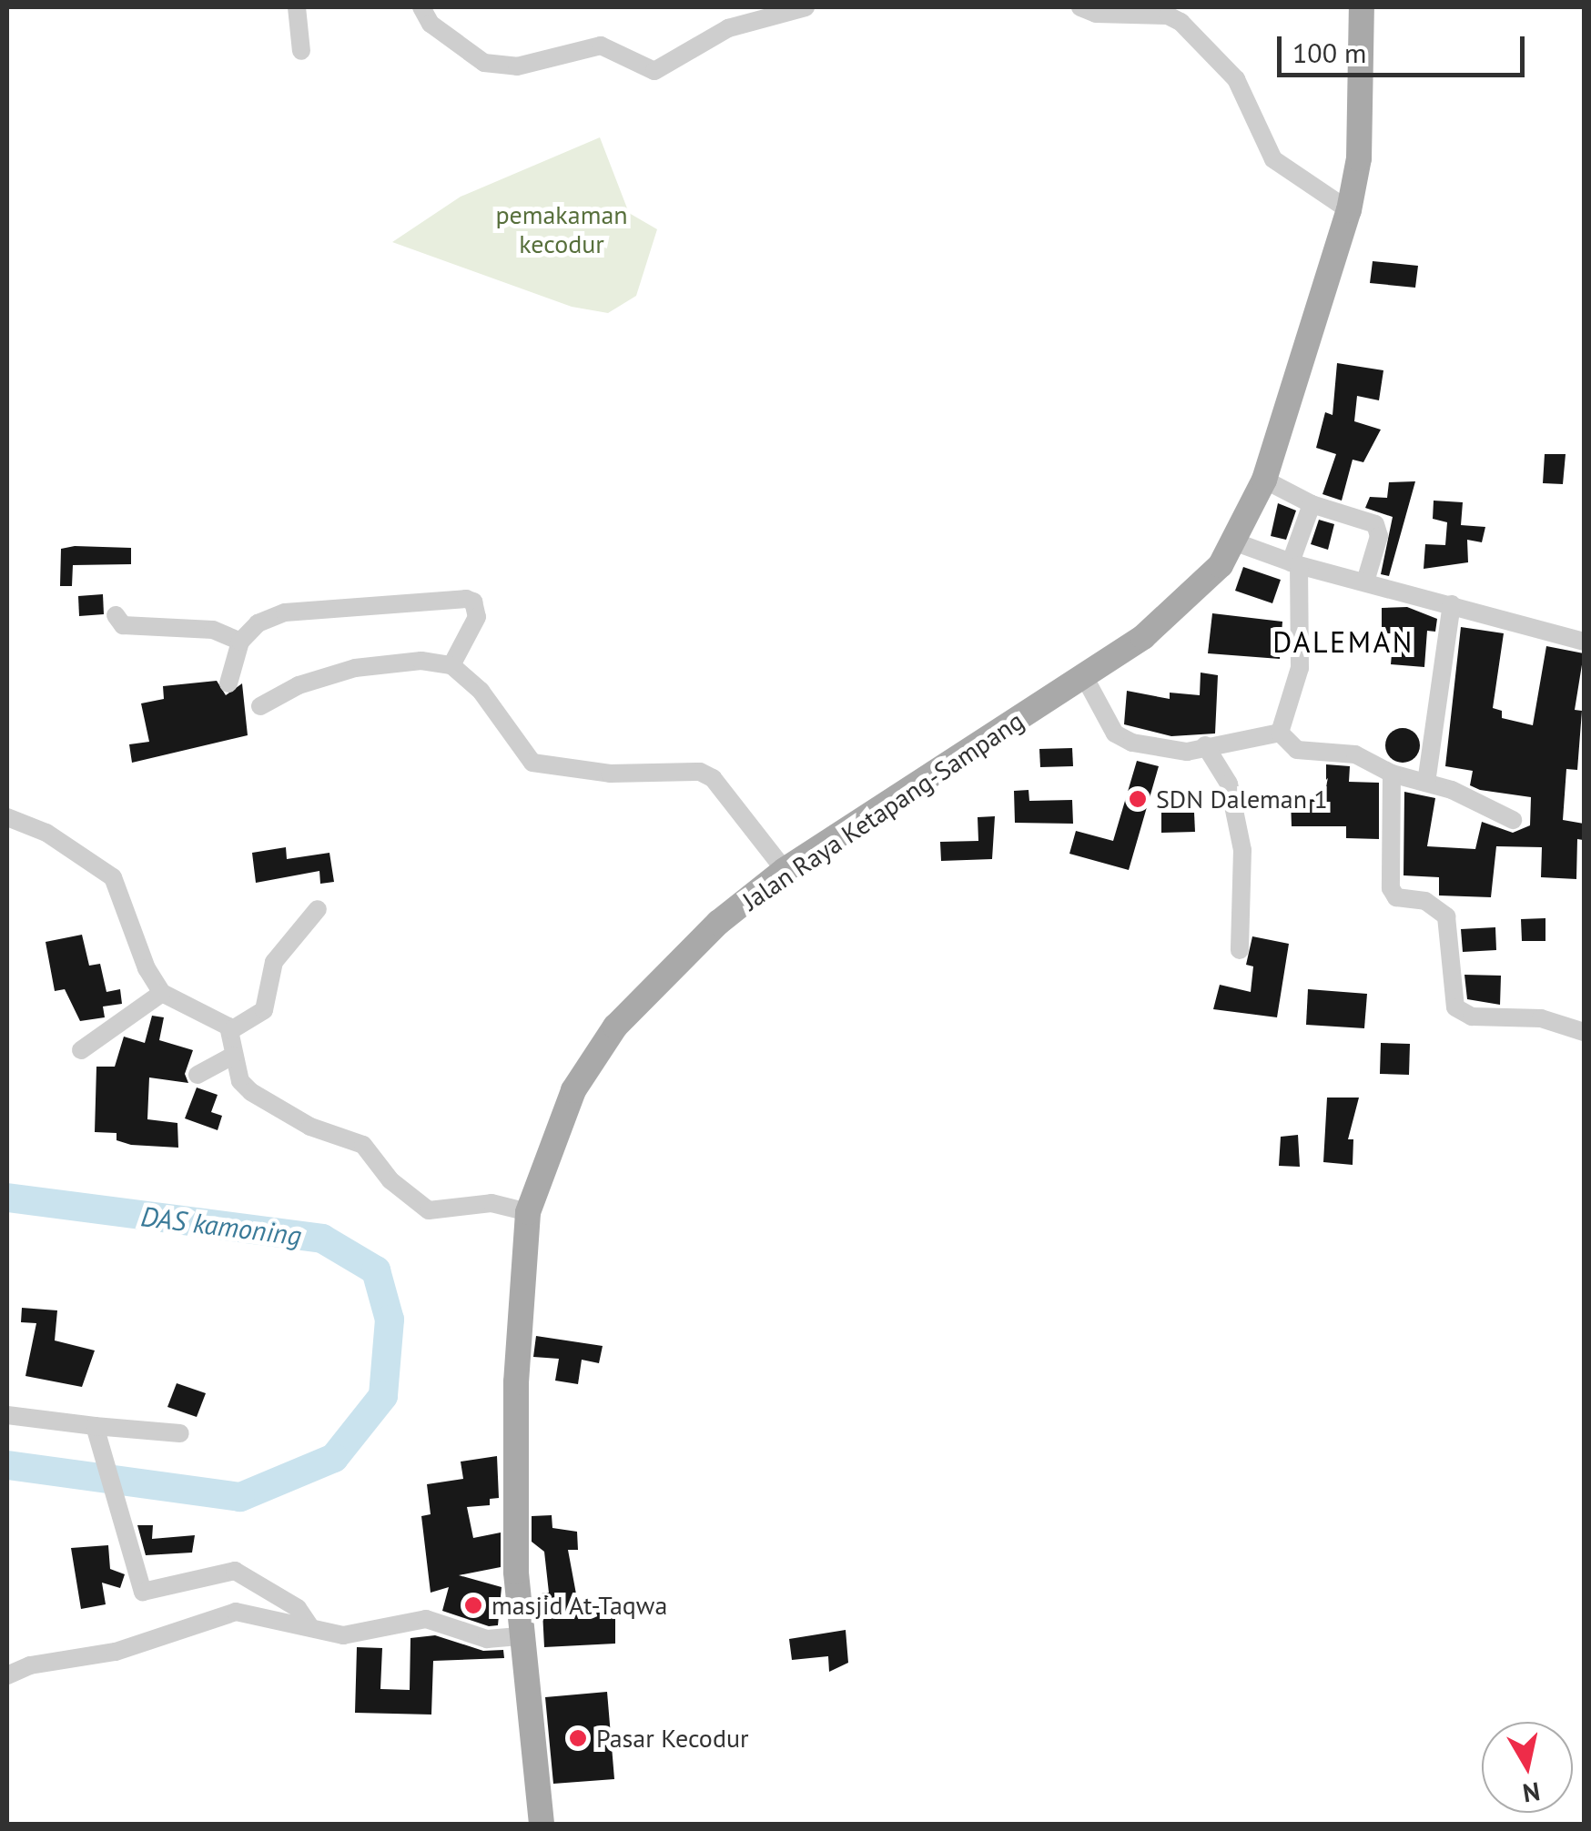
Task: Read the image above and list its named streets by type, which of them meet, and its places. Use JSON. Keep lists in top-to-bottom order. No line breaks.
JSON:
{"streets":{"main road":["Jalan Raya Ketapang-Sampang"]},"districts":["DALEMAN"],"water":["DAS kamoning"],"parks":["pemakaman kecodur"],"places":["SDN Daleman 1","masjid At-Taqwa","Pasar Kecodur"],"scale_bar":"100 m","north":"bottom"}
